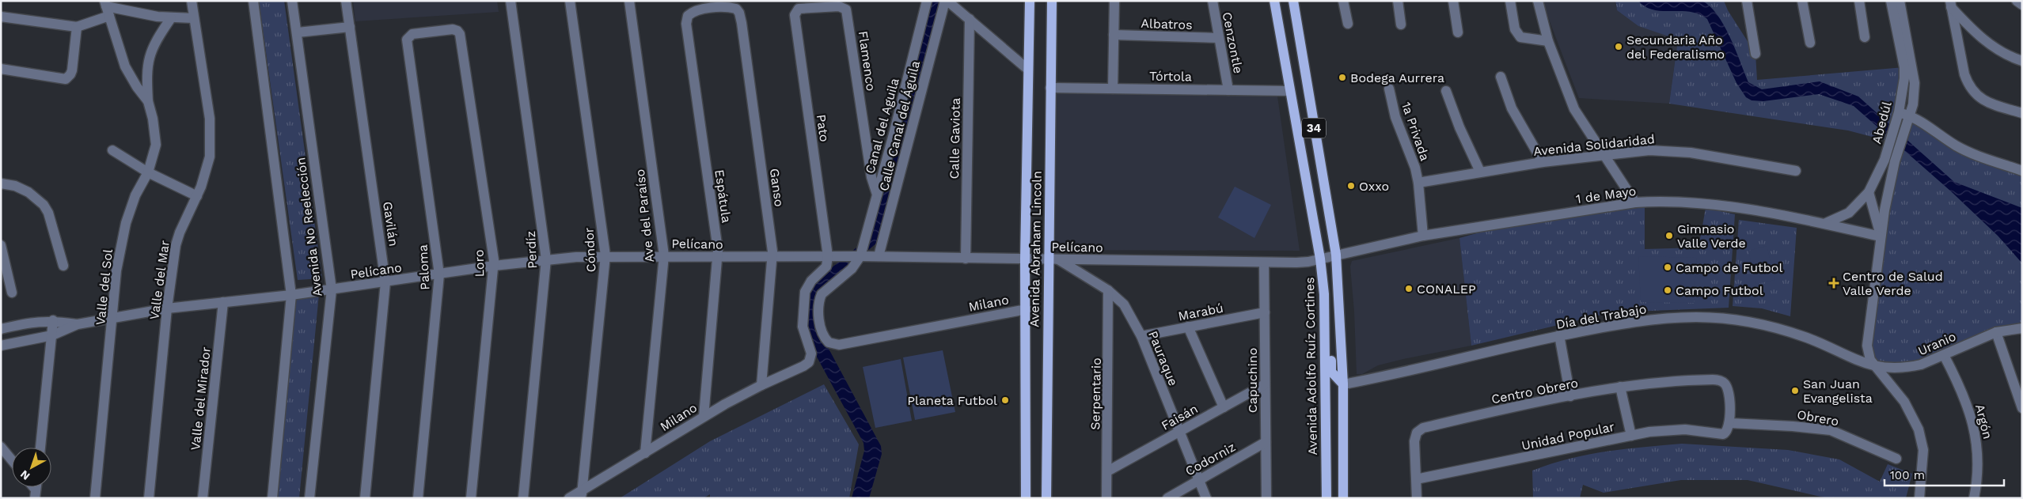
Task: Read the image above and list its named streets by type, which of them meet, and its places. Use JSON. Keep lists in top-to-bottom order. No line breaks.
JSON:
{"streets":{"main road":["34","Avenida Abraham Lincoln","Avenida Adolfo Ruíz Cortines"],"street":["Albatros","Cenzontle","Flamenco","Tórtola","Abedúl","Canal del Aguila","Calle Canal del Águila","Pato","1a Privada","Calle Gaviota","Avenida Solidaridad","Ganso","1 de Mayo","Espátula","Ave del Paraíso","Gavilán","Avenida No Reelección","Pelícano","Perdíz","Cóndor","Loro","Paloma","Valle del Mar","Valle del Sol","Milano","Marabú","Día del Trabajo","Uranio","Pauraque","Capuchino","Centro Obrero","Serpentario","Valle del Mirador","Faisán","Obrero","Argón","Unidad Popular","Codorniz"]},"crossings":[["Albatros","Cenzontle"],["Cenzontle","Tórtola"],["Flamenco","Canal del Aguila"],["Flamenco","Pato"],["Tórtola","Avenida Abraham Lincoln"],["Tórtola","Avenida Adolfo Ruíz Cortines"],["Abedúl","1 de Mayo"],["Abedúl","Uranio"],["Canal del Aguila","Pelícano"],["Canal del Aguila","Milano"],["Calle Canal del Águila","Pelícano"],["Pato","Pelícano"],["Pato","Milano"],["34","1 de Mayo"],["34","Día del Trabajo"],["1a Privada","Avenida Solidaridad"],["1a Privada","1 de Mayo"],["Calle Gaviota","Pelícano"],["Ganso","Espátula"],["Ganso","Pelícano"],["Ganso","Milano"],["1 de Mayo","Pelícano"],["1 de Mayo","Avenida Adolfo Ruíz Cortines"],["Espátula","Pelícano"],["Espátula","Milano"],["Ave del Paraíso","Pelícano"],["Ave del Paraíso","Milano"],["Gavilán","Pelícano"],["Avenida No Reelección","Pelícano"],["Pelícano","Avenida Abraham Lincoln"],["Pelícano","Perdíz"],["Pelícano","Cóndor"],["Pelícano","Loro"],["Pelícano","Paloma"],["Pelícano","Valle del Mar"],["Pelícano","Valle del Sol"],["Pelícano","Milano"],["Pelícano","Pauraque"],["Pelícano","Avenida Adolfo Ruíz Cortines"],["Pelícano","Capuchino"],["Pelícano","Valle del Mirador"],["Avenida Abraham Lincoln","Pauraque"],["Cóndor","Milano"],["Loro","Paloma"],["Marabú","Pauraque"],["Marabú","Capuchino"],["Día del Trabajo","Uranio"],["Uranio","Argón"],["Pauraque","Serpentario"],["Pauraque","Faisán"],["Pauraque","Codorniz"],["Capuchino","Faisán"],["Capuchino","Codorniz"],["Centro Obrero","Obrero"],["Centro Obrero","Unidad Popular"],["Serpentario","Faisán"],["Obrero","Unidad Popular"]],"places":{"other":["Secundaria Año del Federalismo","Bodega Aurrera","Oxxo","Gimnasio Valle Verde","Campo de Futbol","CONALEP","Campo Futbol","San Juan Evangelista","Planeta Futbol"],"health":["Centro de Salud Valle Verde"]},"scale_bar":"100 m","north":"bottom left"}
